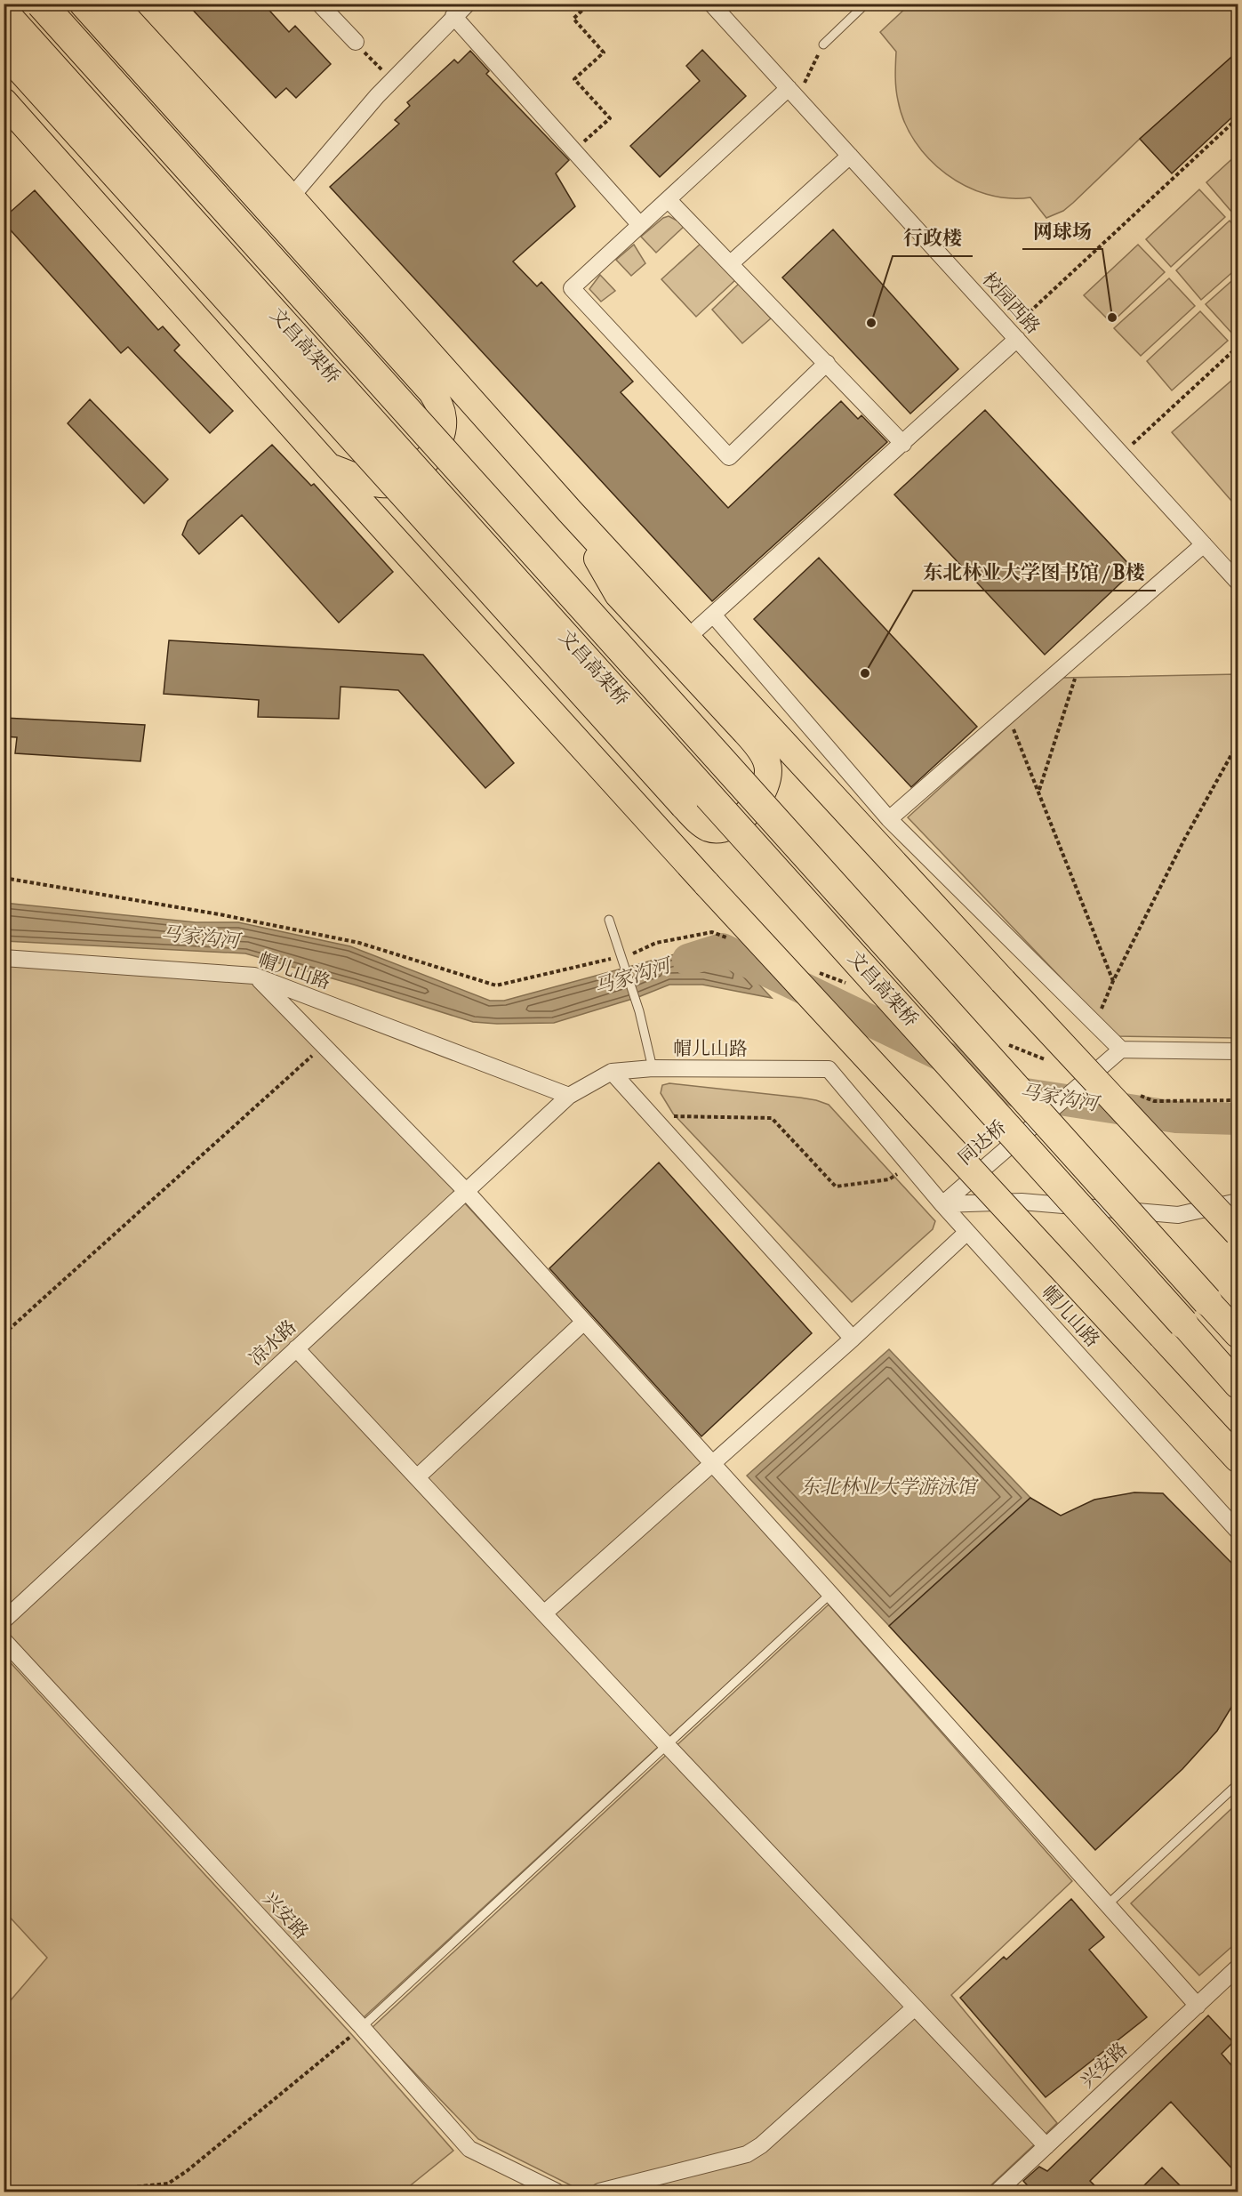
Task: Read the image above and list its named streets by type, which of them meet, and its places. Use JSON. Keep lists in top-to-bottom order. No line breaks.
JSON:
{"streets":{"highway":["文昌高架桥"],"street":["校园西路","帽儿山路","同达桥","凉水路","兴安路"]},"crossings":[["帽儿山路","同达桥"],["帽儿山路","凉水路"]],"water":["马家沟河","东北林业大学游泳馆"],"places":["网球场","行政楼","东北林业大学图书馆 / B楼"]}
